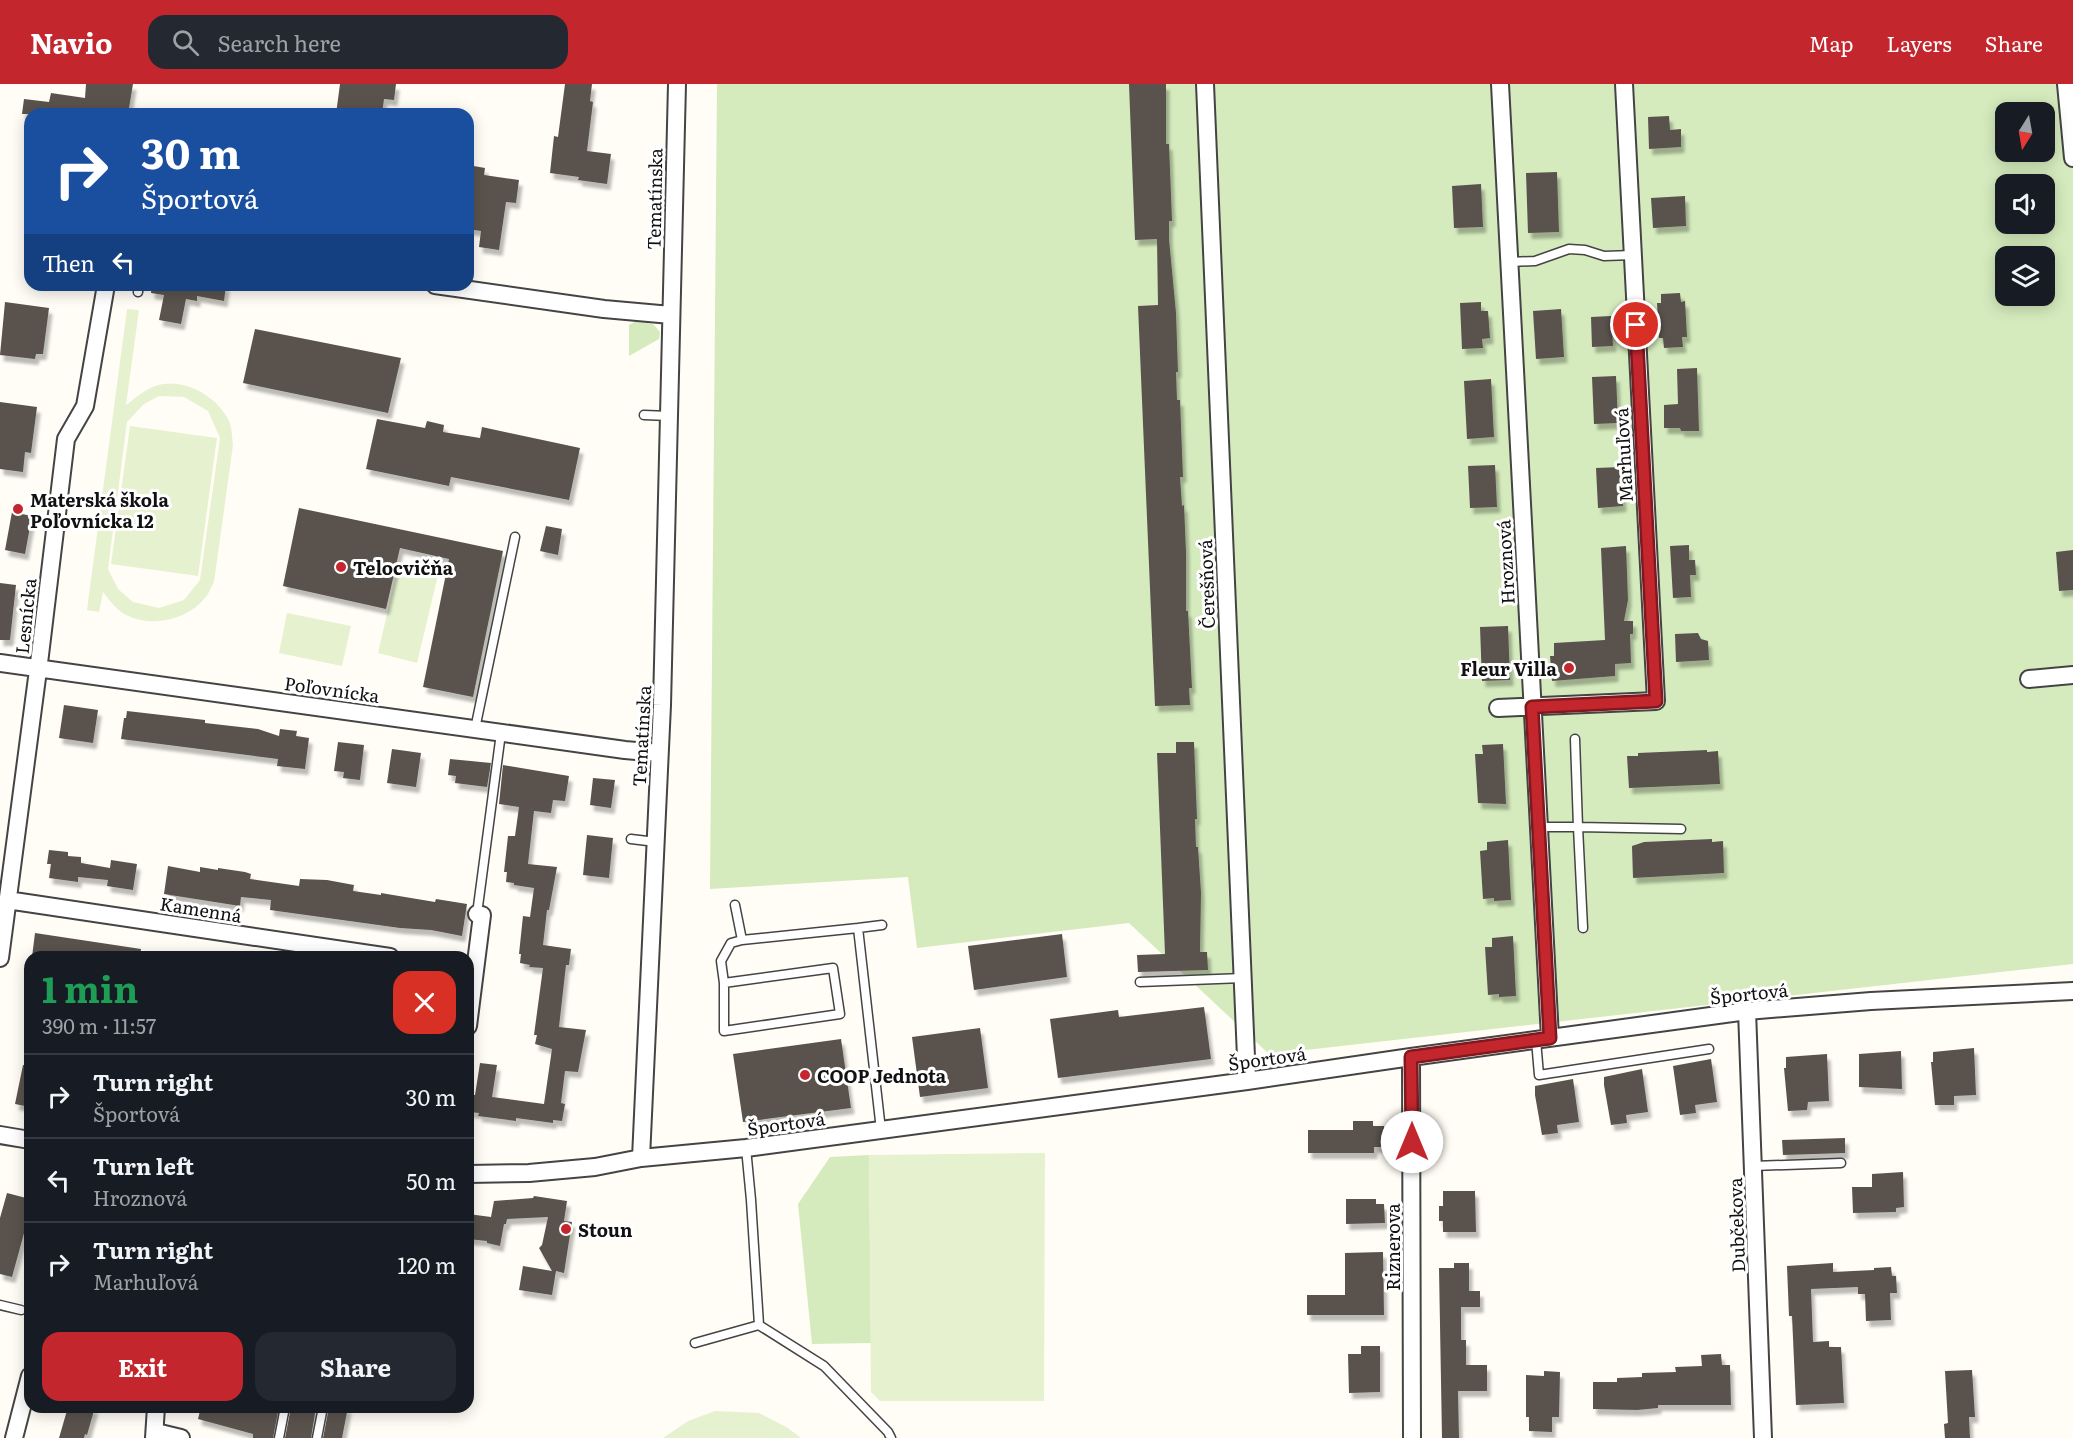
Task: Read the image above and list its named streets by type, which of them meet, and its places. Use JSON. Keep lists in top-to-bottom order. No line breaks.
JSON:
{"streets":{"street":["Tematínska","Marhuľová","Hroznová","Čerešňová","Lesnícka","Poľovnícka","Kamenná","Športová","Dubčekova","Riznerova"]},"crossings":[["Tematínska","Poľovnícka"],["Tematínska","Športová"],["Marhuľová","Hroznová"],["Hroznová","Športová"],["Čerešňová","Športová"],["Lesnícka","Poľovnícka"],["Lesnícka","Kamenná"],["Športová","Dubčekova"],["Športová","Riznerova"]],"places":["Materská škola Poľovnícka 12","Telocvičňa","Fleur Villa","COOP Jednota","Stoun"],"north":"bottom","page":{"header":"Navio","search":"Search here","nav":["Map","Layers","Share"],"turn":["30 m","Športová"],"then":"Then","heading":["1 min","390 m · 11:57"],"list":[{"name":"Turn right","note":"Športová","value":"30 m"},{"name":"Turn left","note":"Hroznová","value":"50 m"},{"name":"Turn right","note":"Marhuľová","value":"120 m"}],"buttons":["Exit","Share"]}}
